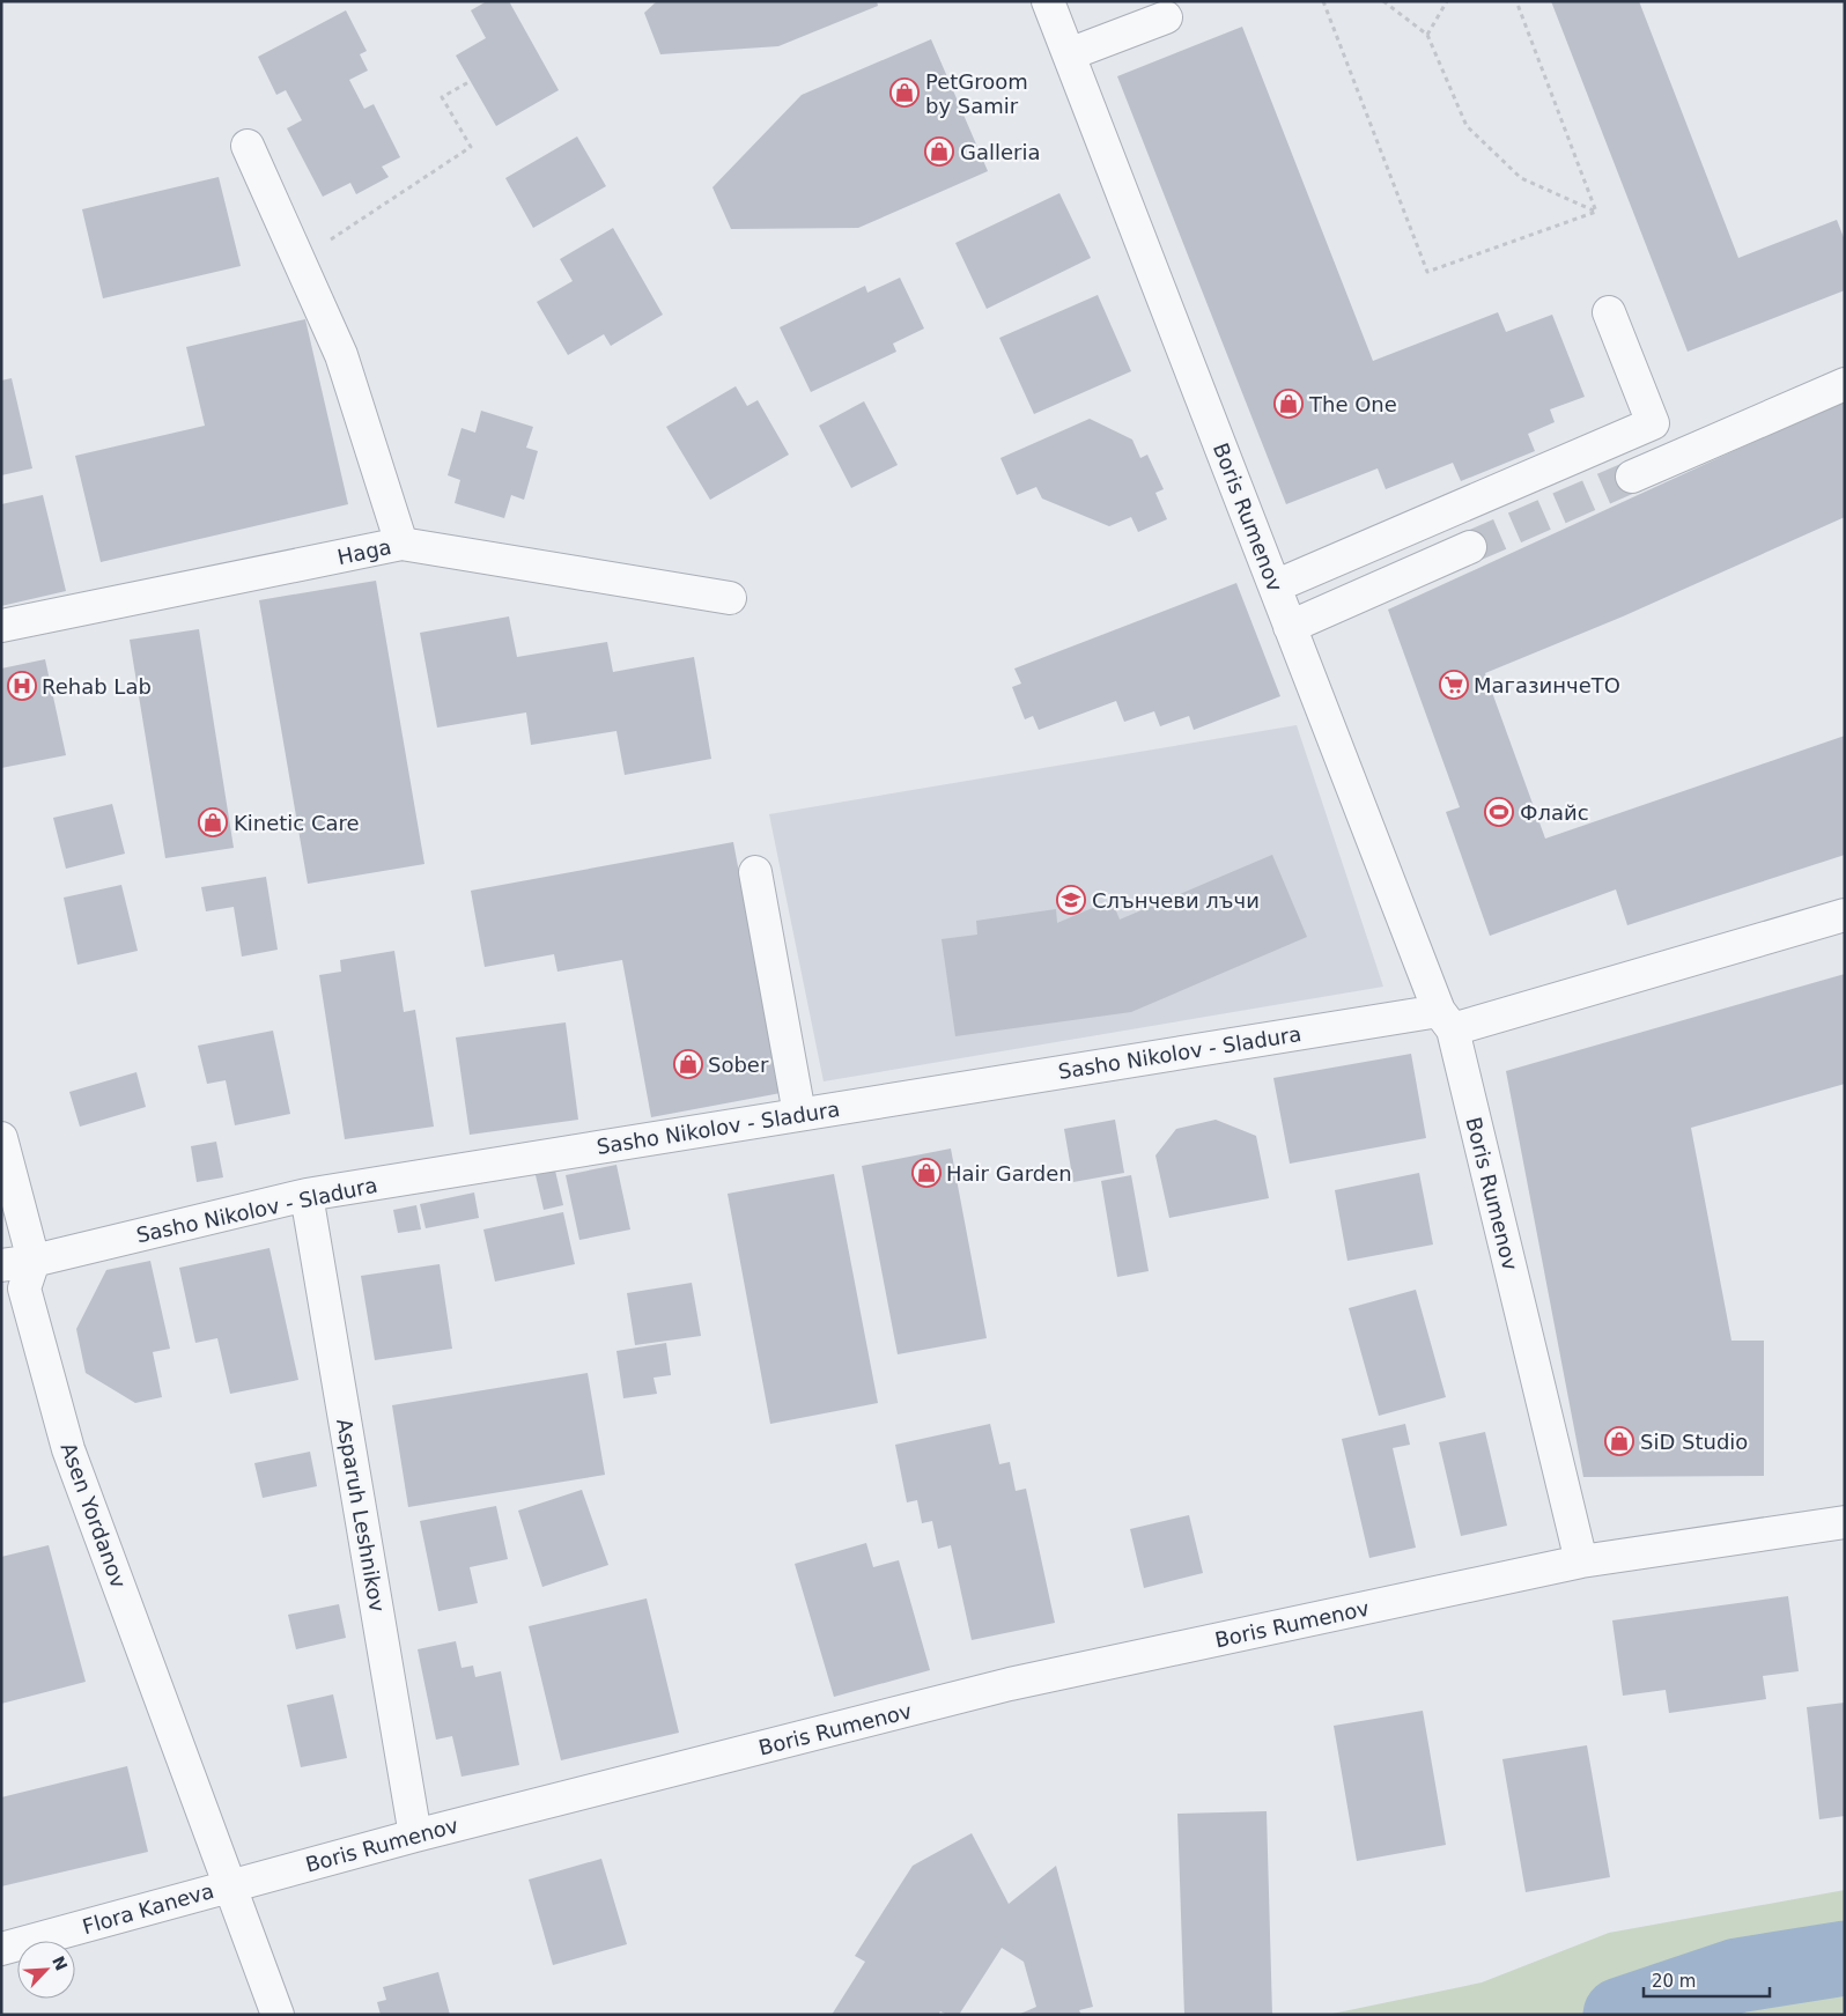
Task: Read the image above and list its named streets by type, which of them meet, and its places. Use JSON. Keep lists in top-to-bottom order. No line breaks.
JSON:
{"streets":{"street":["Boris Rumenov","Haga","Sasho Nikolov - Sladura","Asen Yordanov","Asparuh Leshnikov","Flora Kaneva"]},"crossings":[["Boris Rumenov","Sasho Nikolov - Sladura"],["Boris Rumenov","Asen Yordanov"],["Boris Rumenov","Asparuh Leshnikov"],["Boris Rumenov","Flora Kaneva"],["Sasho Nikolov - Sladura","Asen Yordanov"],["Sasho Nikolov - Sladura","Asparuh Leshnikov"],["Asen Yordanov","Flora Kaneva"]],"places":{"shop":["PetGroom by Samir","Galleria","The One","Kinetic Care","Sober","Hair Garden","SiD Studio"],"supermarket":["МагазинчеТО"],"hospital":["Rehab Lab"],"sports":["Флайс"],"school or university":["Слънчеви лъчи"]},"scale_bar":"20 m","north":"top right"}
